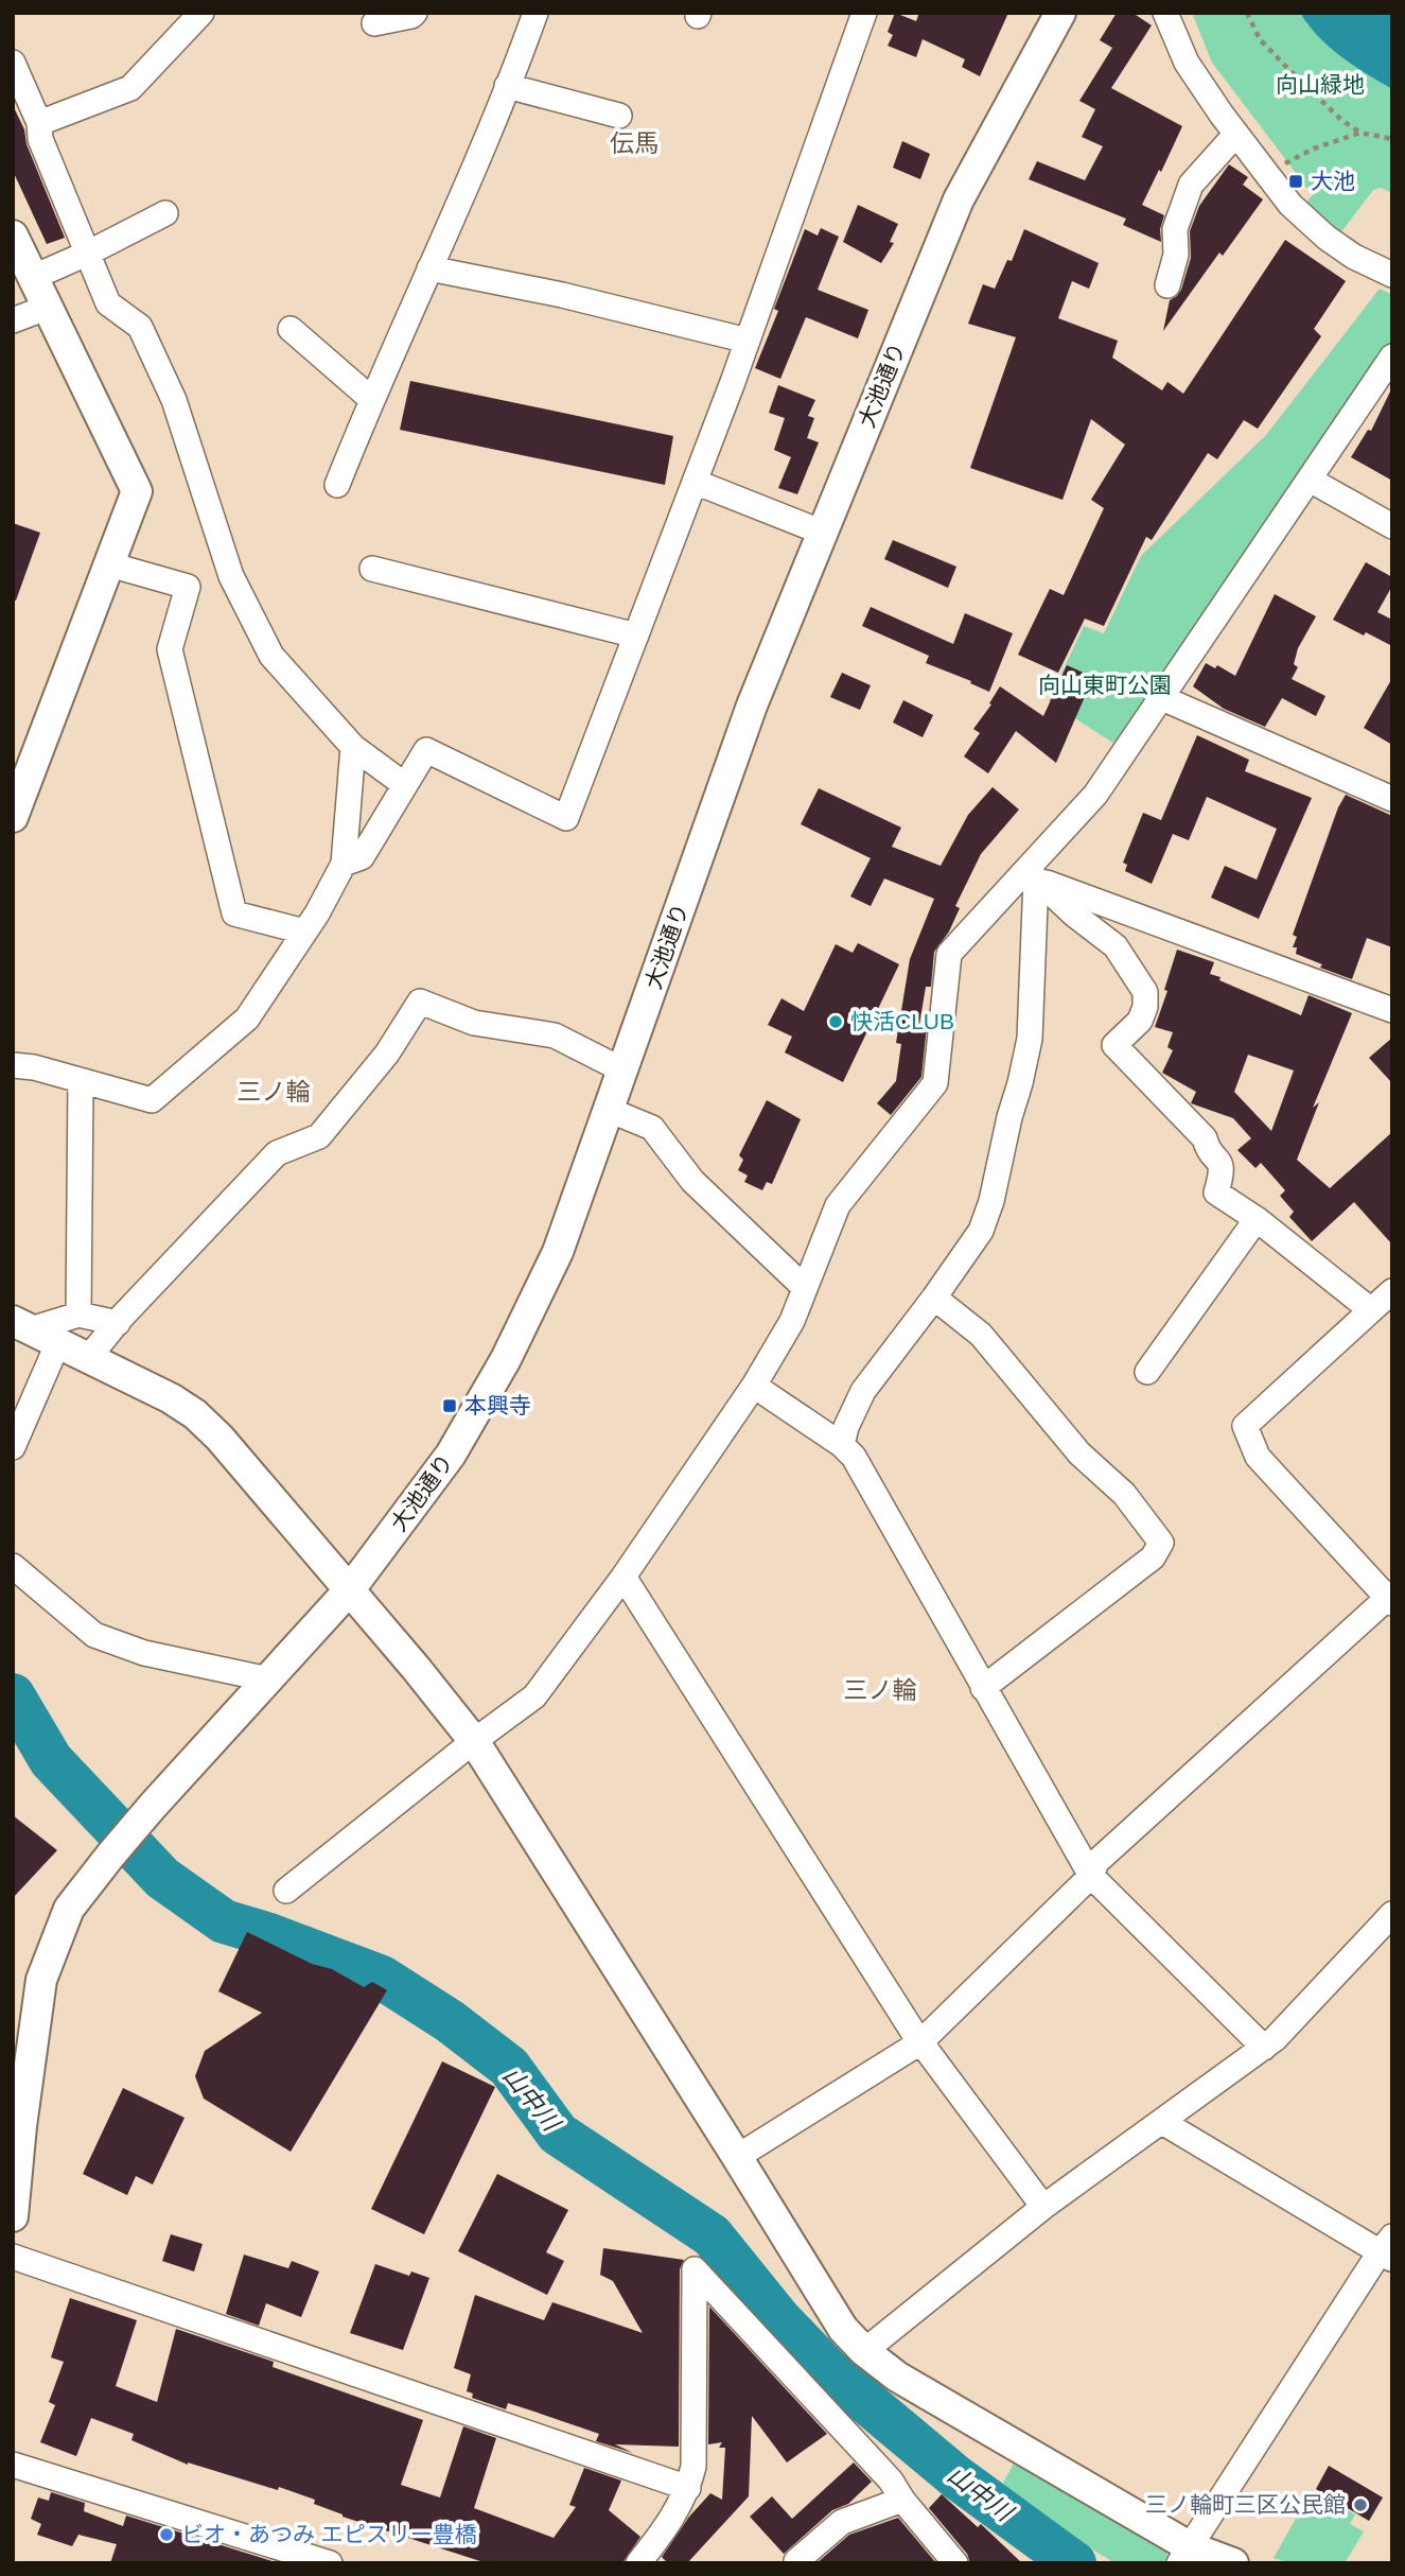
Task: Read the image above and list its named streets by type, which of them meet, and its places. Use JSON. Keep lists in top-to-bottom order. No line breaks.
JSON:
{"streets":{"street":["大池通り"]},"districts":["伝馬","三ノ輪","三ノ輪"],"water":["山中川"],"parks":["向山緑地","向山東町公園"],"places":{"transit":["大池","本興寺"],"other":["快活CLUB","三ノ輪町三区公民館","ビオ・あつみ エピスリー豊橋"]}}
